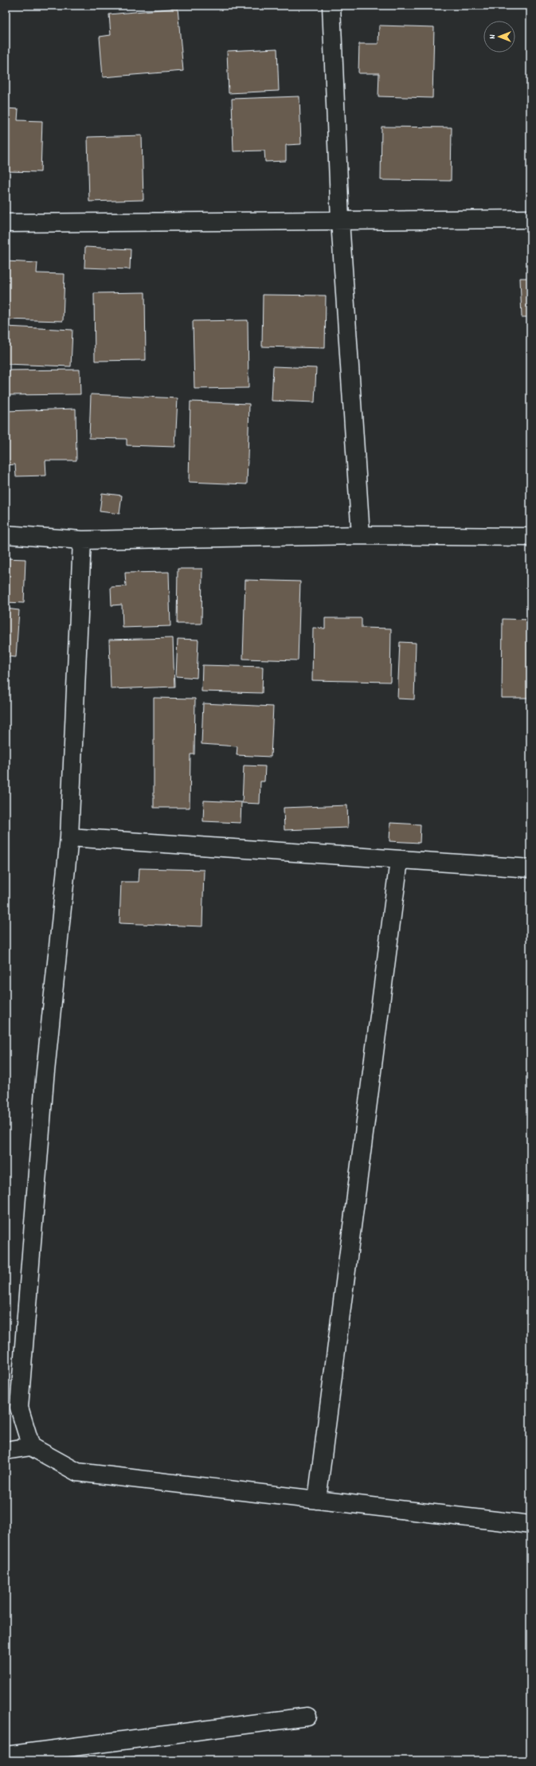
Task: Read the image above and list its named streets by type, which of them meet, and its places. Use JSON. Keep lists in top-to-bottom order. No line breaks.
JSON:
{"north":"left"}
